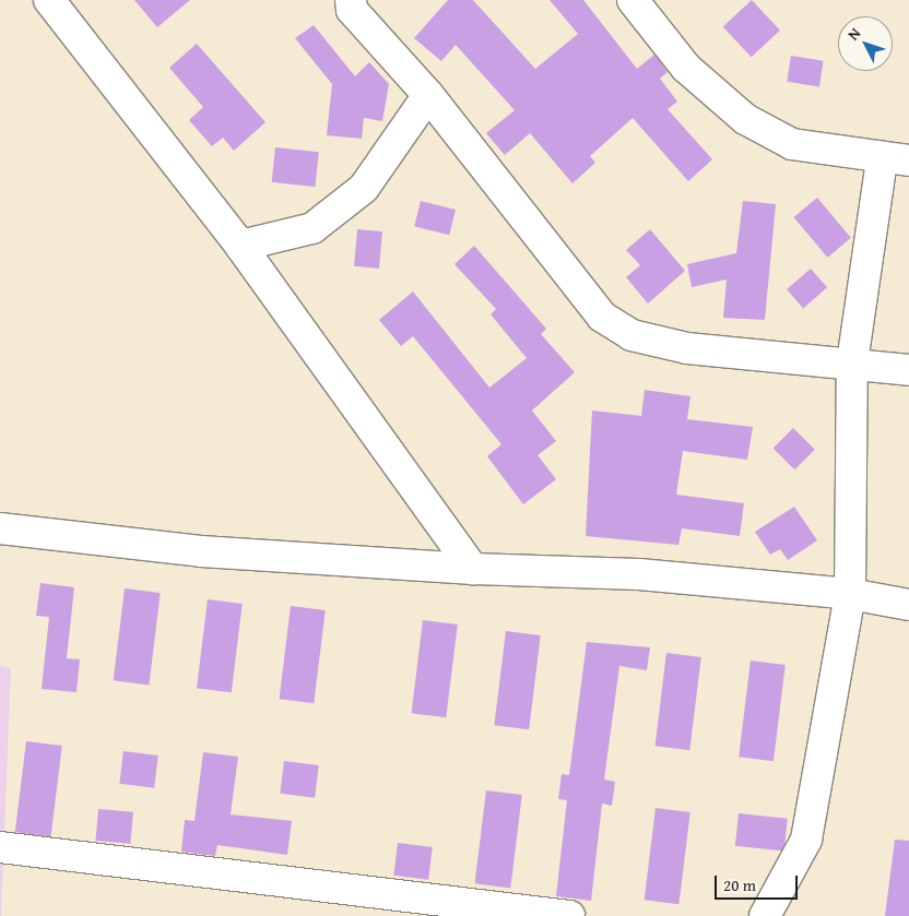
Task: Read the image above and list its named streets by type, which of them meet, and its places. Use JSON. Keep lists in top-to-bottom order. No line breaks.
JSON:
{"scale_bar":"20 m","north":"top left"}
